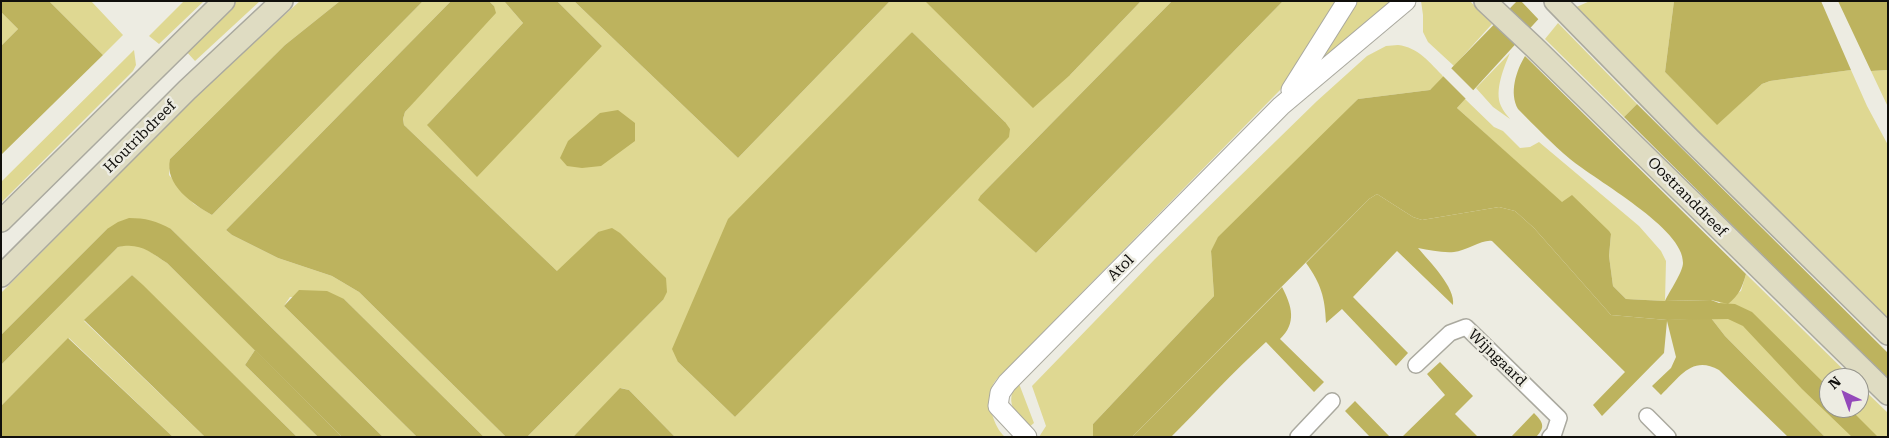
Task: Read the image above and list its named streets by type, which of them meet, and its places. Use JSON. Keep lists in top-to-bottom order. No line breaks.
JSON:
{"streets":{"main road":["Houtribdreef","Oostranddreef"],"street":["Atol","Wijngaard"]},"north":"top left"}
